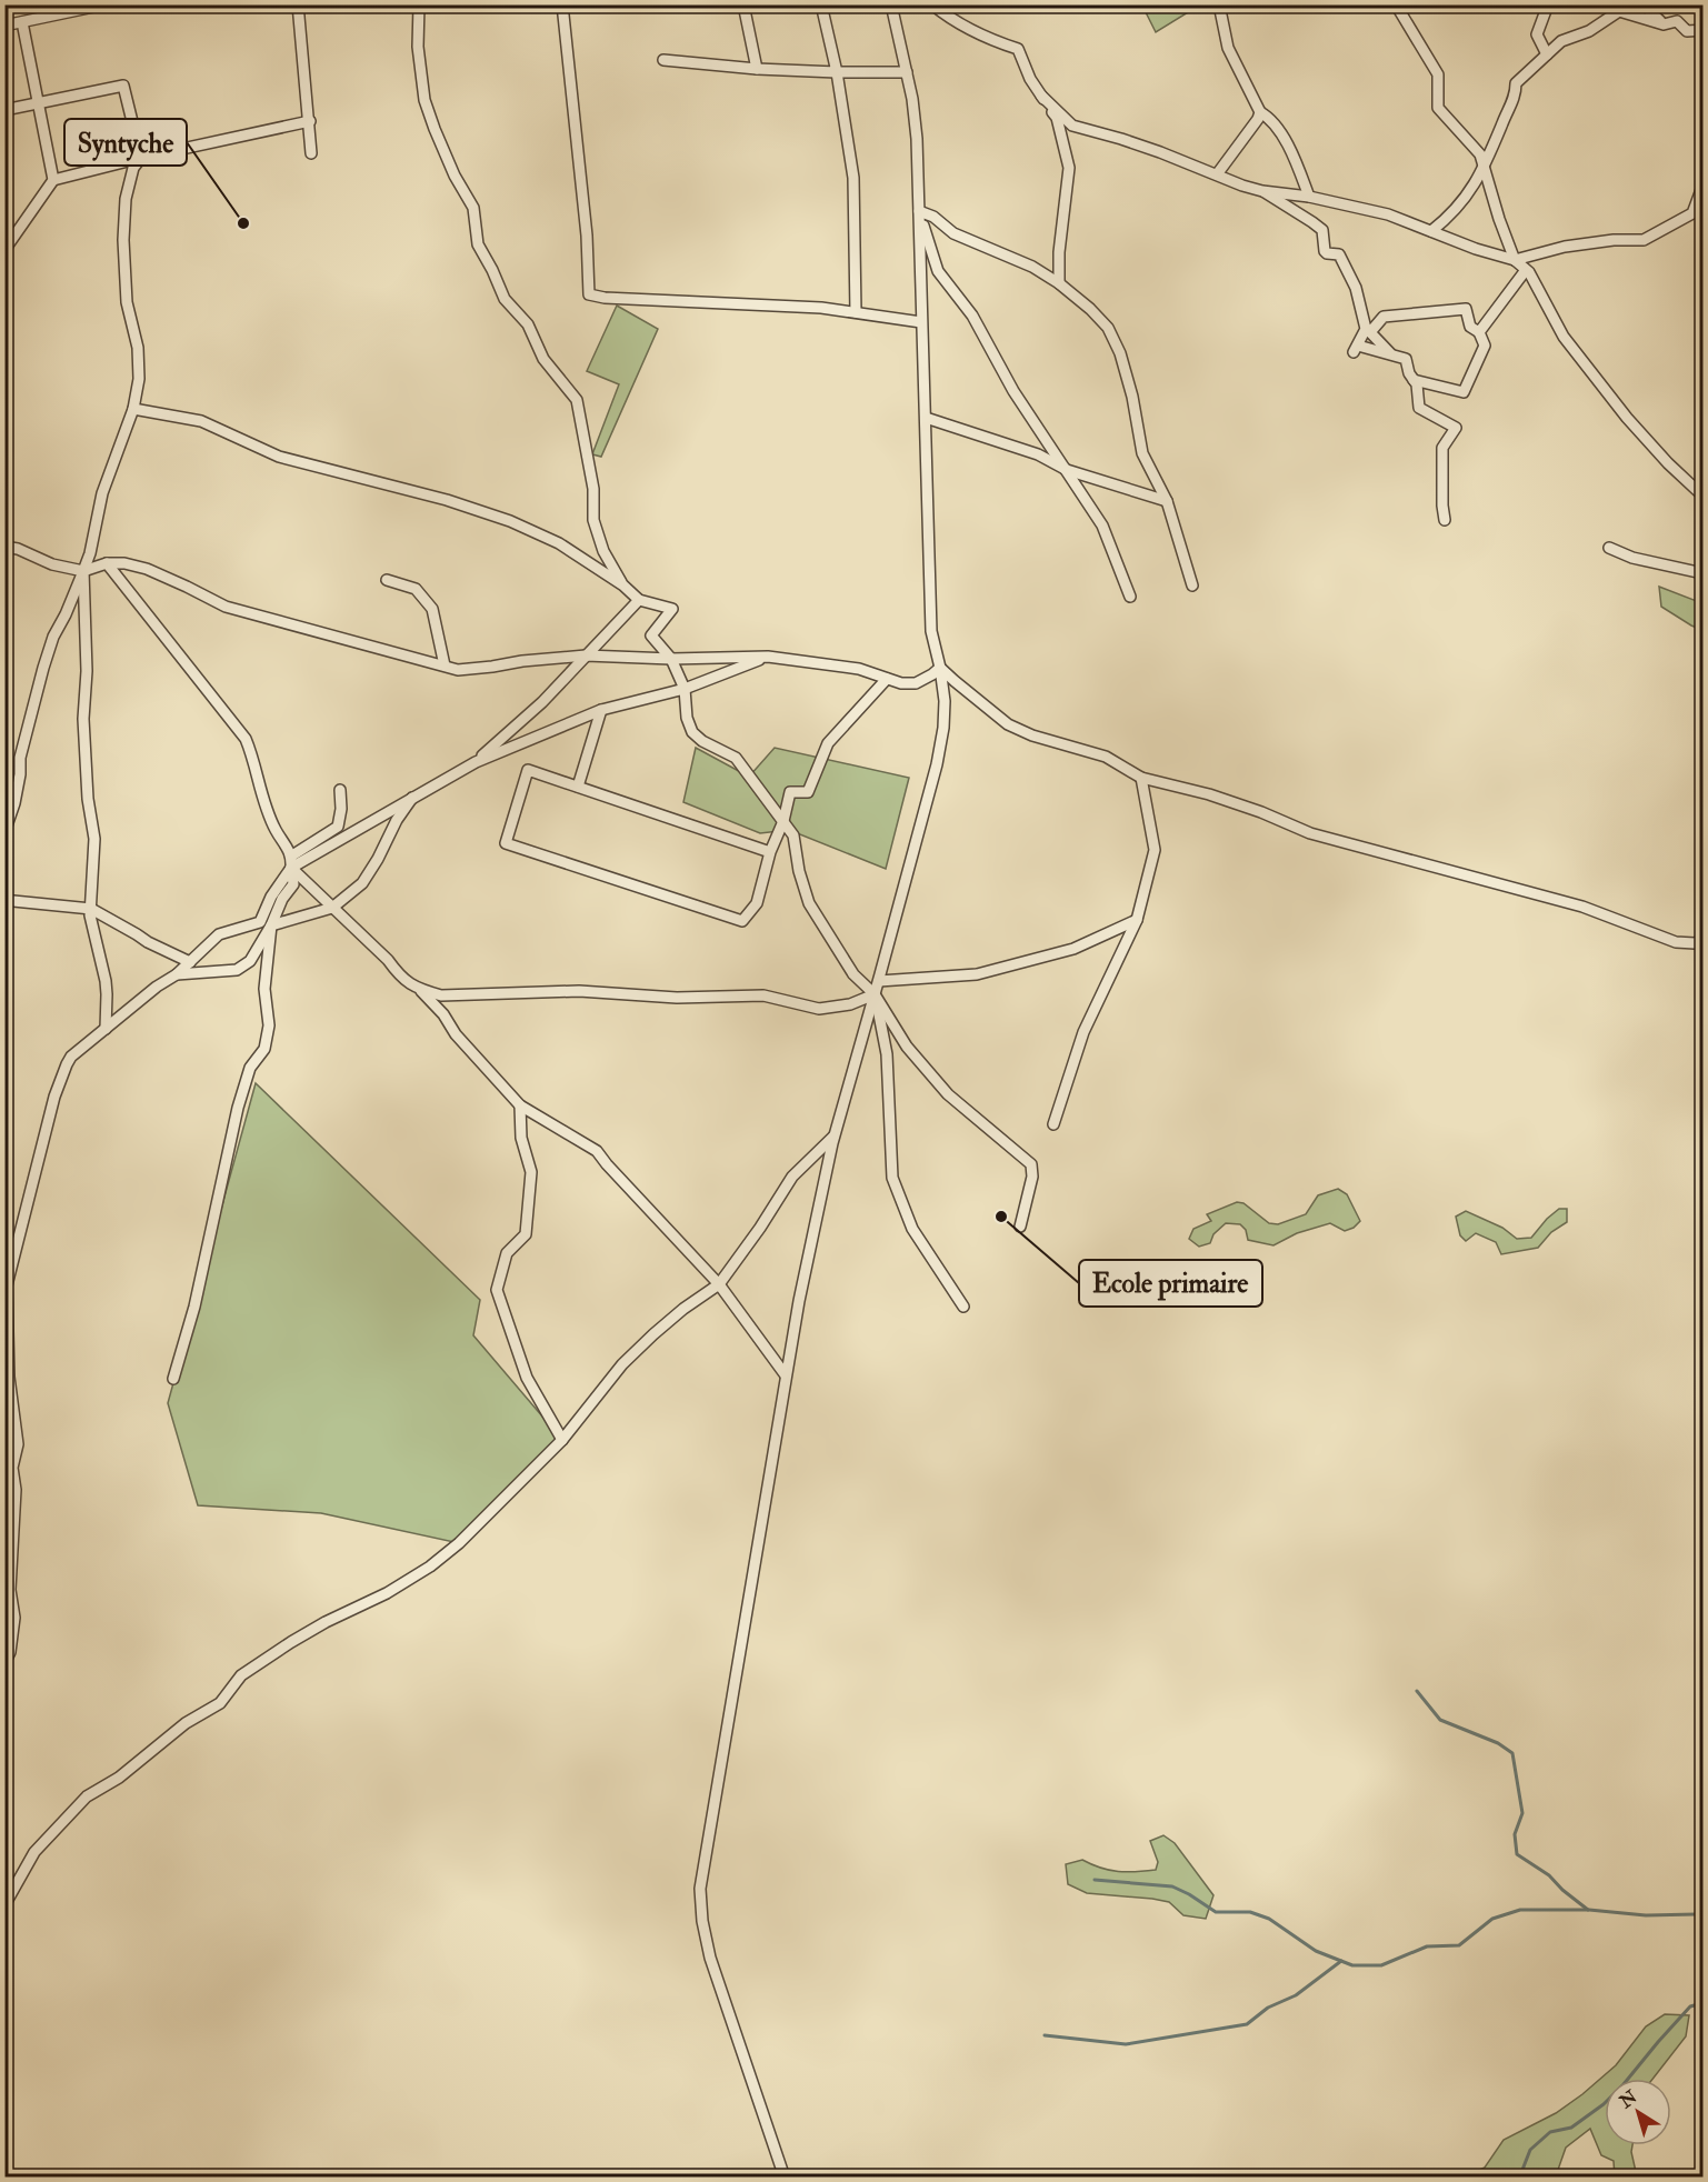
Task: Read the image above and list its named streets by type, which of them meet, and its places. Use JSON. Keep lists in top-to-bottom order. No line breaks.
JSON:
{"places":["Syntyche","Ecole primaire"],"north":"top left"}
